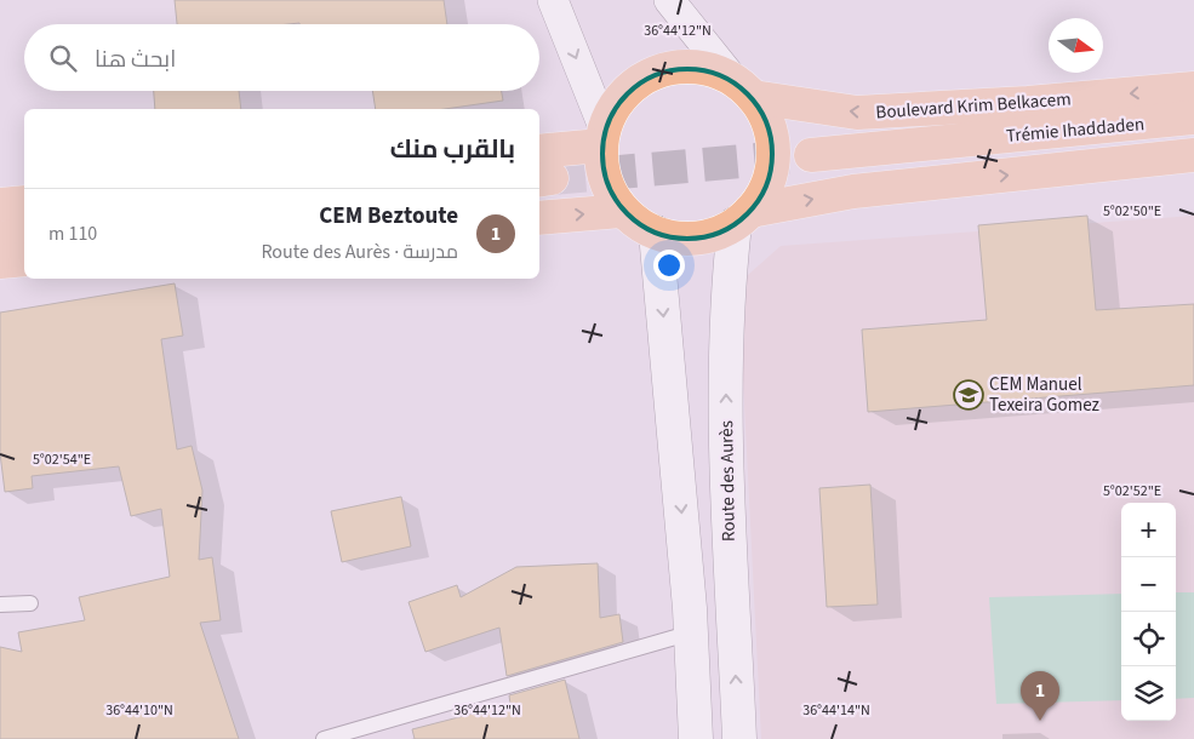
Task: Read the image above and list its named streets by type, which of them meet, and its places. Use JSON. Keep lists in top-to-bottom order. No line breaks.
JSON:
{"streets":{"main road":["Boulevard Krim Belkacem","Trémie Ihaddaden"],"street":["Route des Aurès"]},"crossings":[["Boulevard Krim Belkacem","Route des Aurès"]],"places":{"school or university":["CEM Manuel Texeira Gomez"]},"north":"right","page":{"search":"ابحث هنا","heading":"بالقرب منك","list":[{"mark":"1","name":"CEM Beztoute","note":"مدرسة · Route des Aurès","value":"110 m"}],"map_buttons":["+","−"],"pins":"1"},"coordinates":["36°44'12\"N","5°02'50\"E","5°02'54\"E","5°02'52\"E","36°44'10\"N","36°44'14\"N"]}
